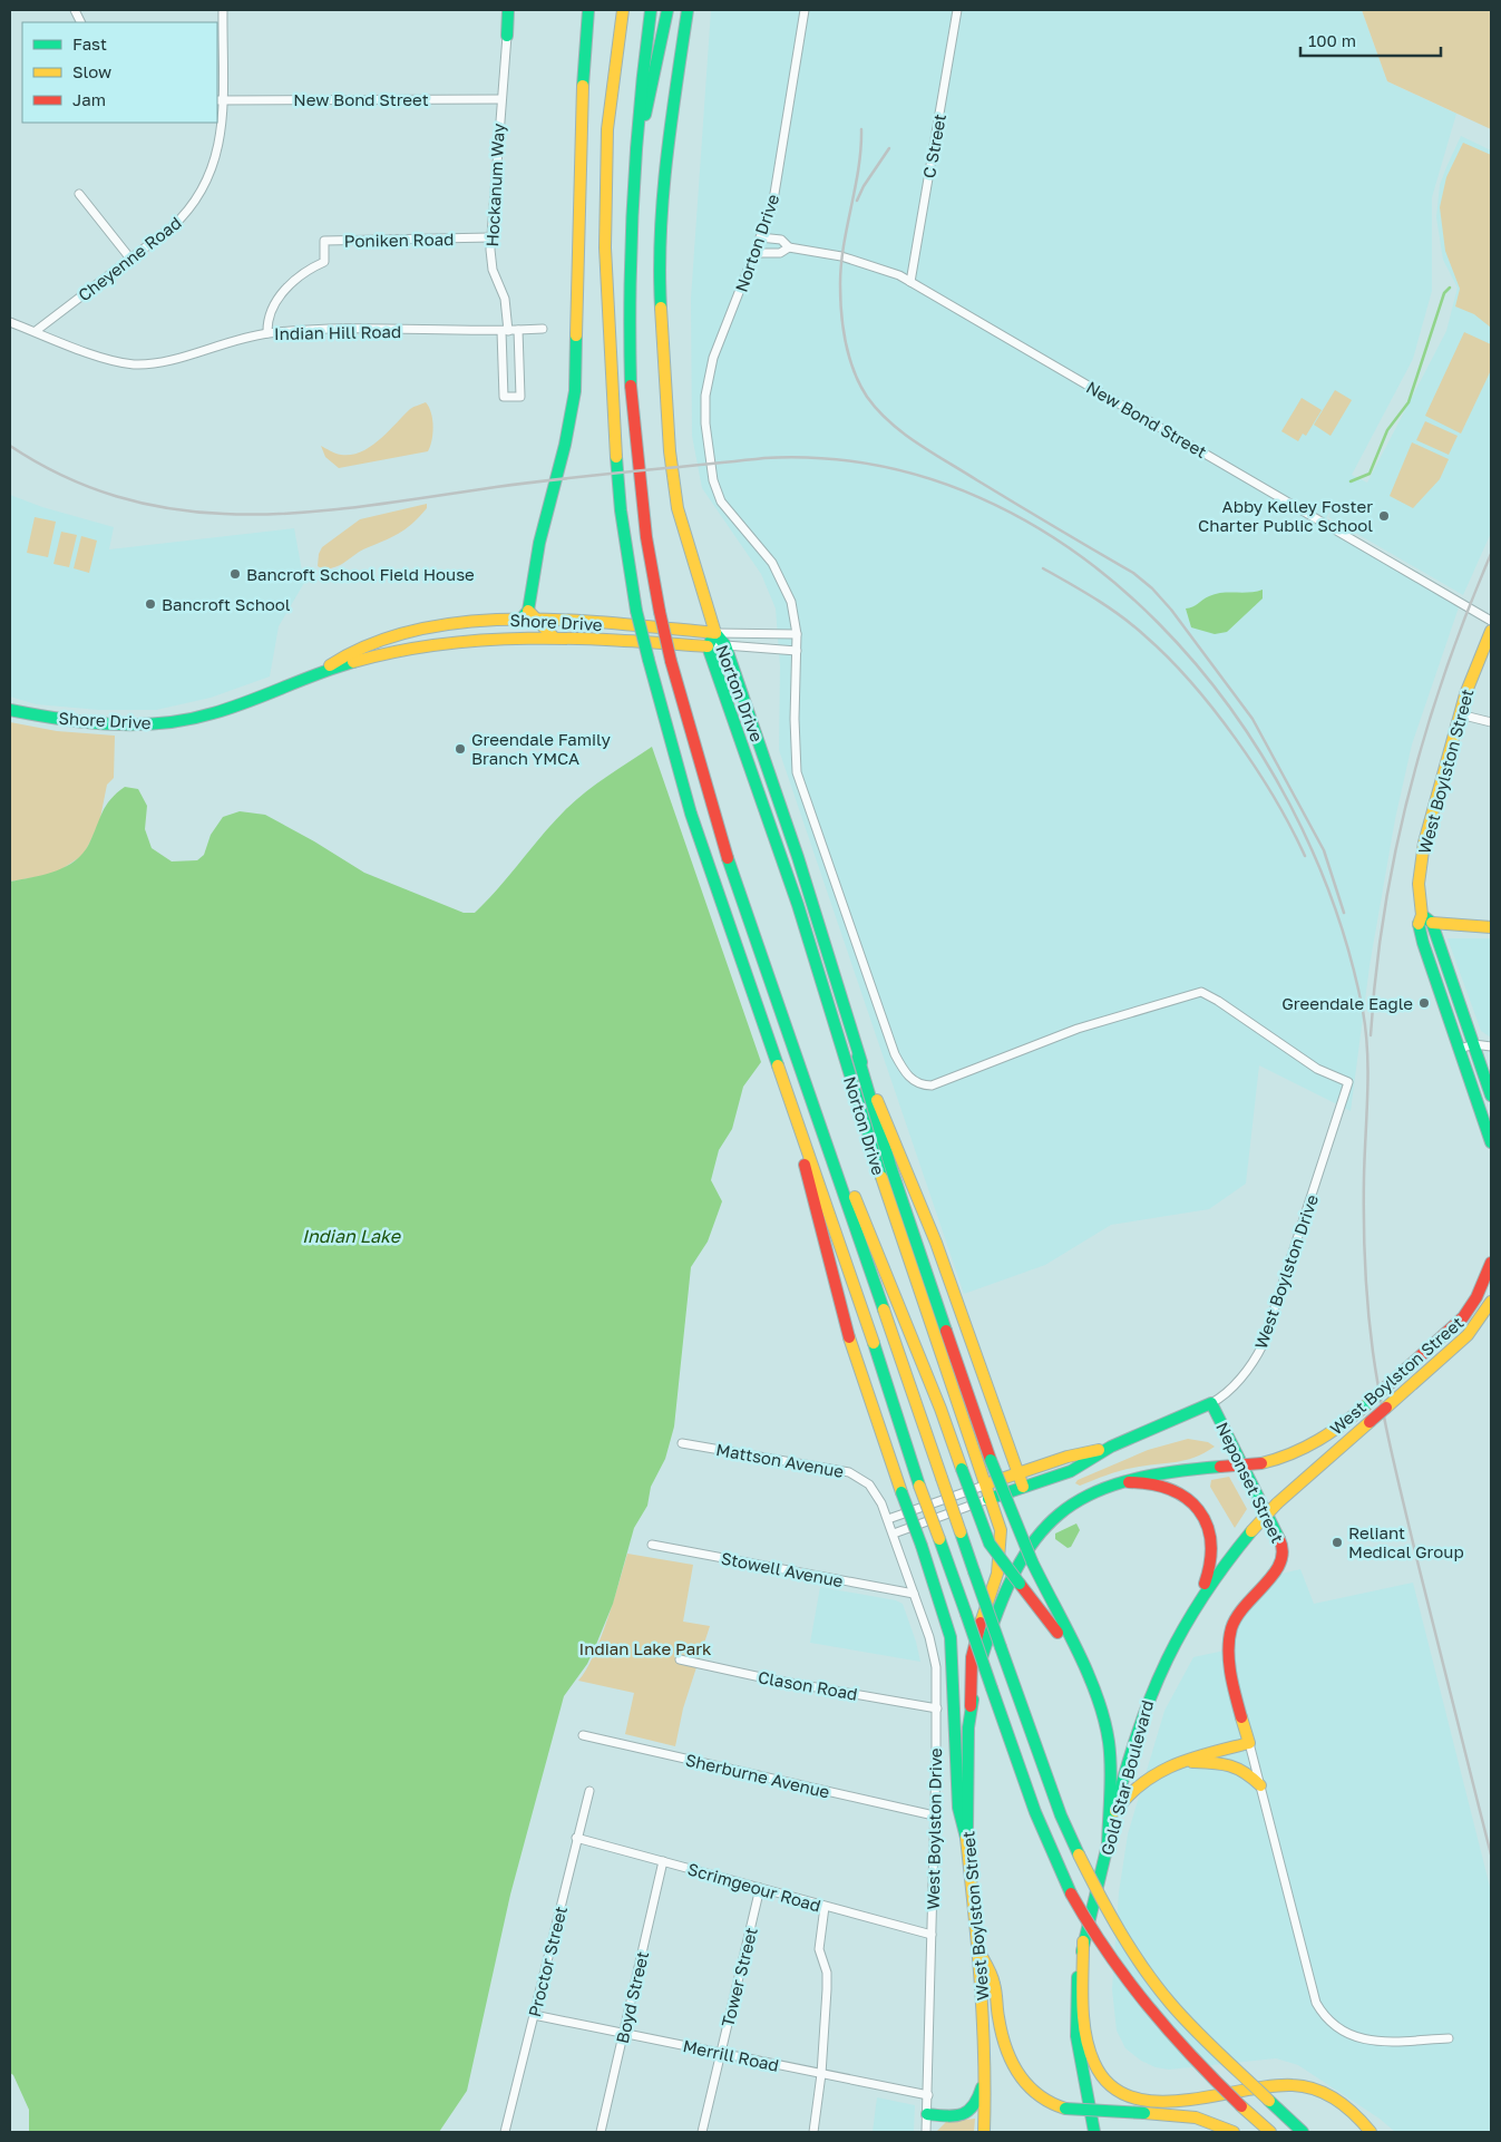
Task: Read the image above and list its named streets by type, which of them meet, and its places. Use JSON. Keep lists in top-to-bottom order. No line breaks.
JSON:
{"streets":{"main road":["Norton Drive","Shore Drive","West Boylston Street","West Boylston Drive","Neponset Street","Gold Star Boulevard"],"street":["New Bond Street","C Street","Hockanum Way","Poniken Road","Cheyenne Road","Indian Hill Road","Mattson Avenue","Stowell Avenue","Clason Road","Sherburne Avenue","Scrimgeour Road","Proctor Street","Tower Street","Boyd Street","Merrill Road"]},"crossings":[["New Bond Street","C Street"],["New Bond Street","Hockanum Way"],["New Bond Street","Norton Drive"],["New Bond Street","Cheyenne Road"],["Hockanum Way","Poniken Road"],["Hockanum Way","Indian Hill Road"],["Poniken Road","Indian Hill Road"],["Norton Drive","Shore Drive"],["Norton Drive","West Boylston Street"],["Norton Drive","West Boylston Drive"],["Cheyenne Road","Indian Hill Road"],["West Boylston Street","Gold Star Boulevard"],["West Boylston Drive","Mattson Avenue"],["West Boylston Drive","Neponset Street"],["West Boylston Drive","Stowell Avenue"],["West Boylston Drive","Clason Road"],["West Boylston Drive","Sherburne Avenue"],["West Boylston Drive","Scrimgeour Road"],["West Boylston Drive","Merrill Road"],["Neponset Street","Gold Star Boulevard"],["Scrimgeour Road","Proctor Street"],["Scrimgeour Road","Tower Street"],["Scrimgeour Road","Boyd Street"],["Proctor Street","Merrill Road"],["Tower Street","Merrill Road"],["Boyd Street","Merrill Road"]],"water":["Indian Lake"],"parks":["Indian Lake Park"],"places":["Abby Kelley Foster Charter Public School","Bancroft School Field House","Bancroft School","Greendale Family Branch YMCA","Greendale Eagle","Reliant Medical Group"],"legend":["Fast","Slow","Jam"],"scale_bar":"100 m"}
